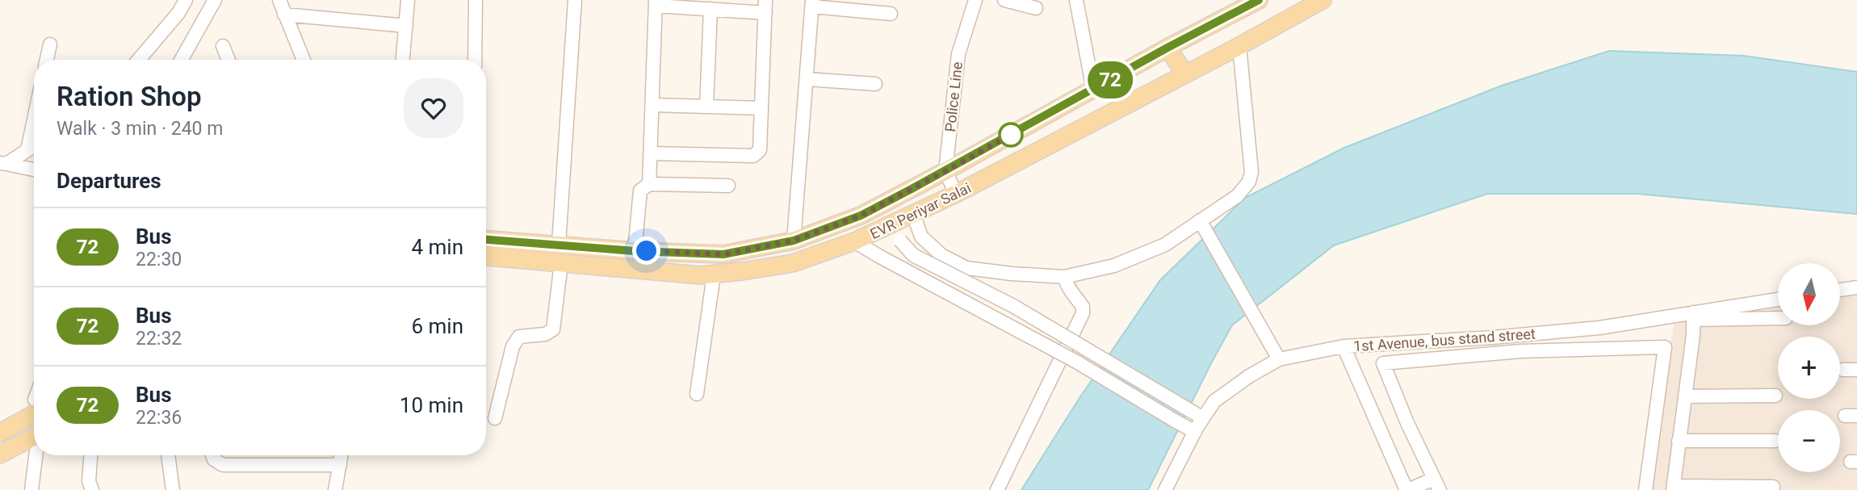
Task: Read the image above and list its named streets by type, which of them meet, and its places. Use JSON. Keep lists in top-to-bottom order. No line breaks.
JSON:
{"streets":{"main road":["EVR Periyar Salai"],"street":["Police Line","1st Avenue, bus stand street"]},"crossings":[["Police Line","EVR Periyar Salai"]],"lines":["bus line 72"],"north":"bottom","page":{"on_map":"72","heading":[["Ration Shop","Walk · 3 min · 240 m"],"Departures"],"list":[{"mark":"72","name":"Bus","note":"22:30","value":"4 min"},{"mark":"72","name":"Bus","note":"22:32","value":"6 min"},{"mark":"72","name":"Bus","note":"22:36","value":"10 min"}],"map_buttons":["+","−"]}}
